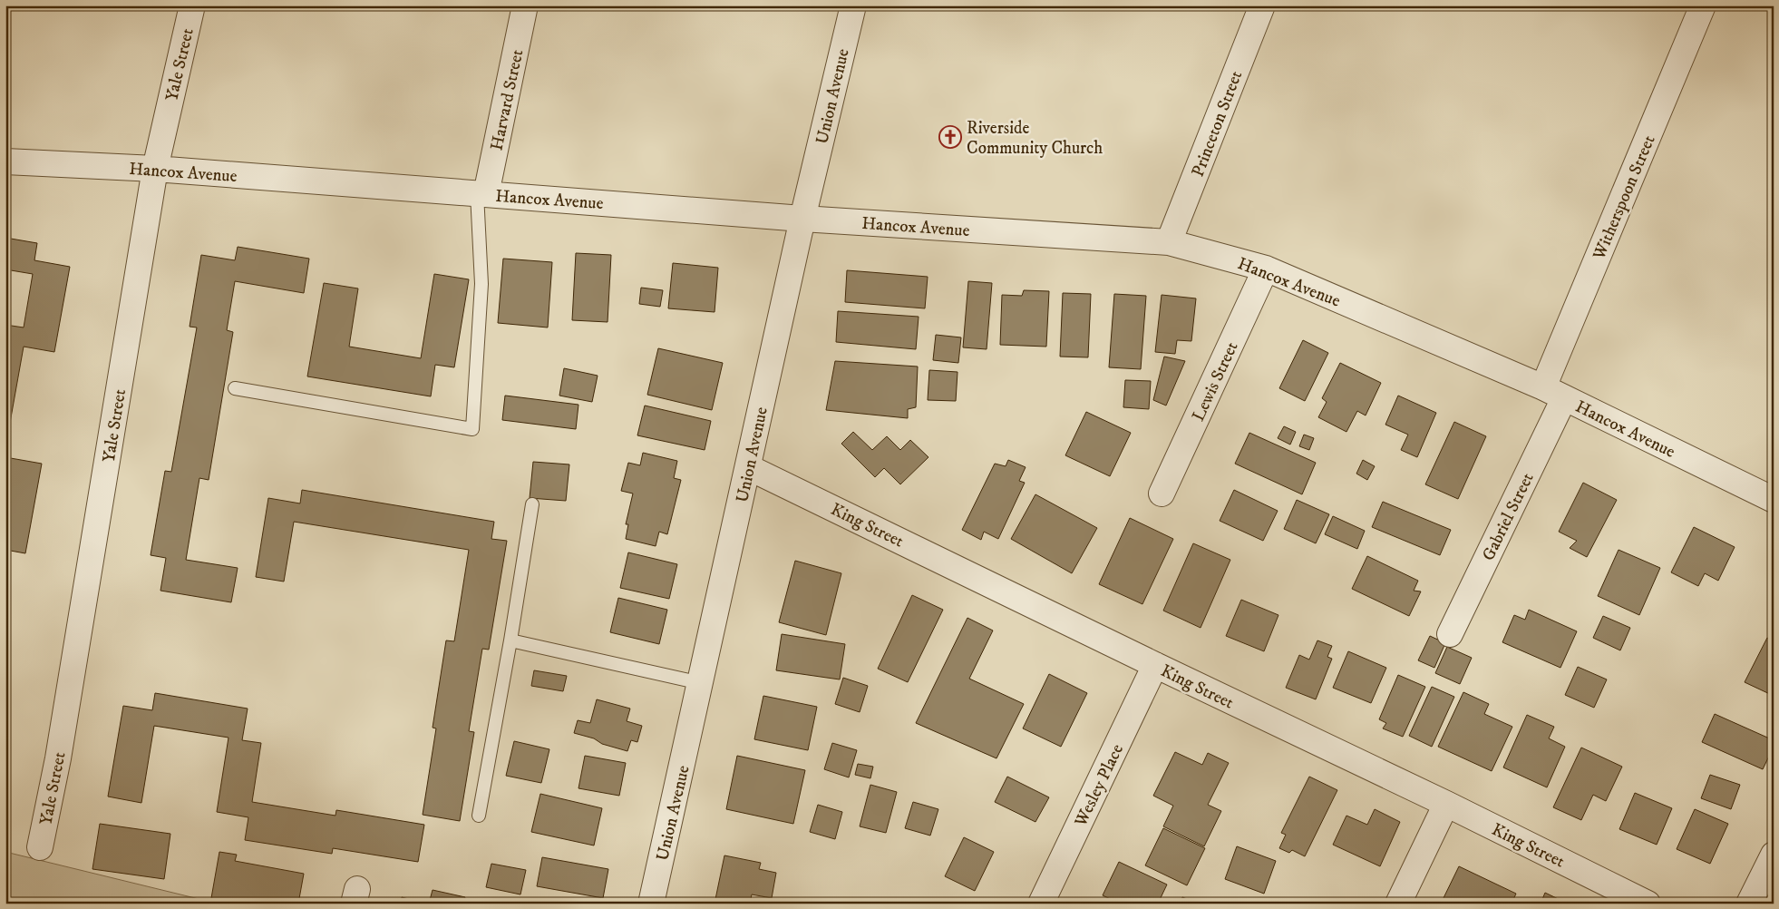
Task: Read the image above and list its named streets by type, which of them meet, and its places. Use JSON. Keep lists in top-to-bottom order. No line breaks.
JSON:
{"streets":{"street":["Yale Street","Union Avenue","Harvard Street","Princeton Street","Hancox Avenue","Witherspoon Street","Lewis Street","Gabriel Street","King Street","Wesley Place"]},"crossings":[["Yale Street","Hancox Avenue"],["Union Avenue","Hancox Avenue"],["Union Avenue","King Street"],["Harvard Street","Hancox Avenue"],["Princeton Street","Hancox Avenue"],["Hancox Avenue","Witherspoon Street"],["Hancox Avenue","Lewis Street"],["Hancox Avenue","Gabriel Street"],["Witherspoon Street","Gabriel Street"],["King Street","Wesley Place"]],"places":{"church":["Riverside Community Church"]}}
